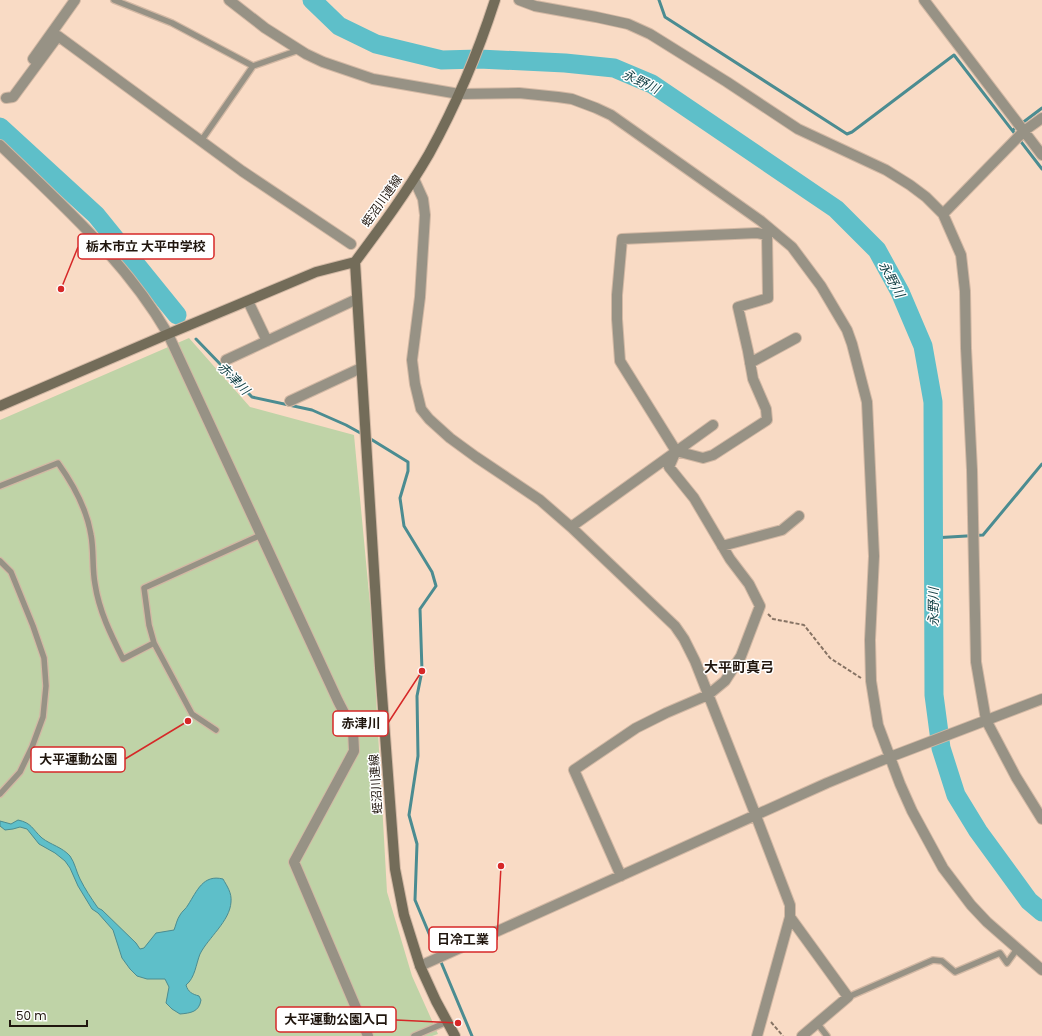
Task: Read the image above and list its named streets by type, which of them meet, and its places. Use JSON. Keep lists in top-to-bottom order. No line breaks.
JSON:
{"streets":{"main road":["蛭沼川連線"]},"districts":["大平町真弓"],"water":["永野川","赤津川"],"places":["栃木市立 大平中学校","赤津川","大平運動公園","日冷工業","大平運動公園入口"],"scale_bar":"50 m"}
